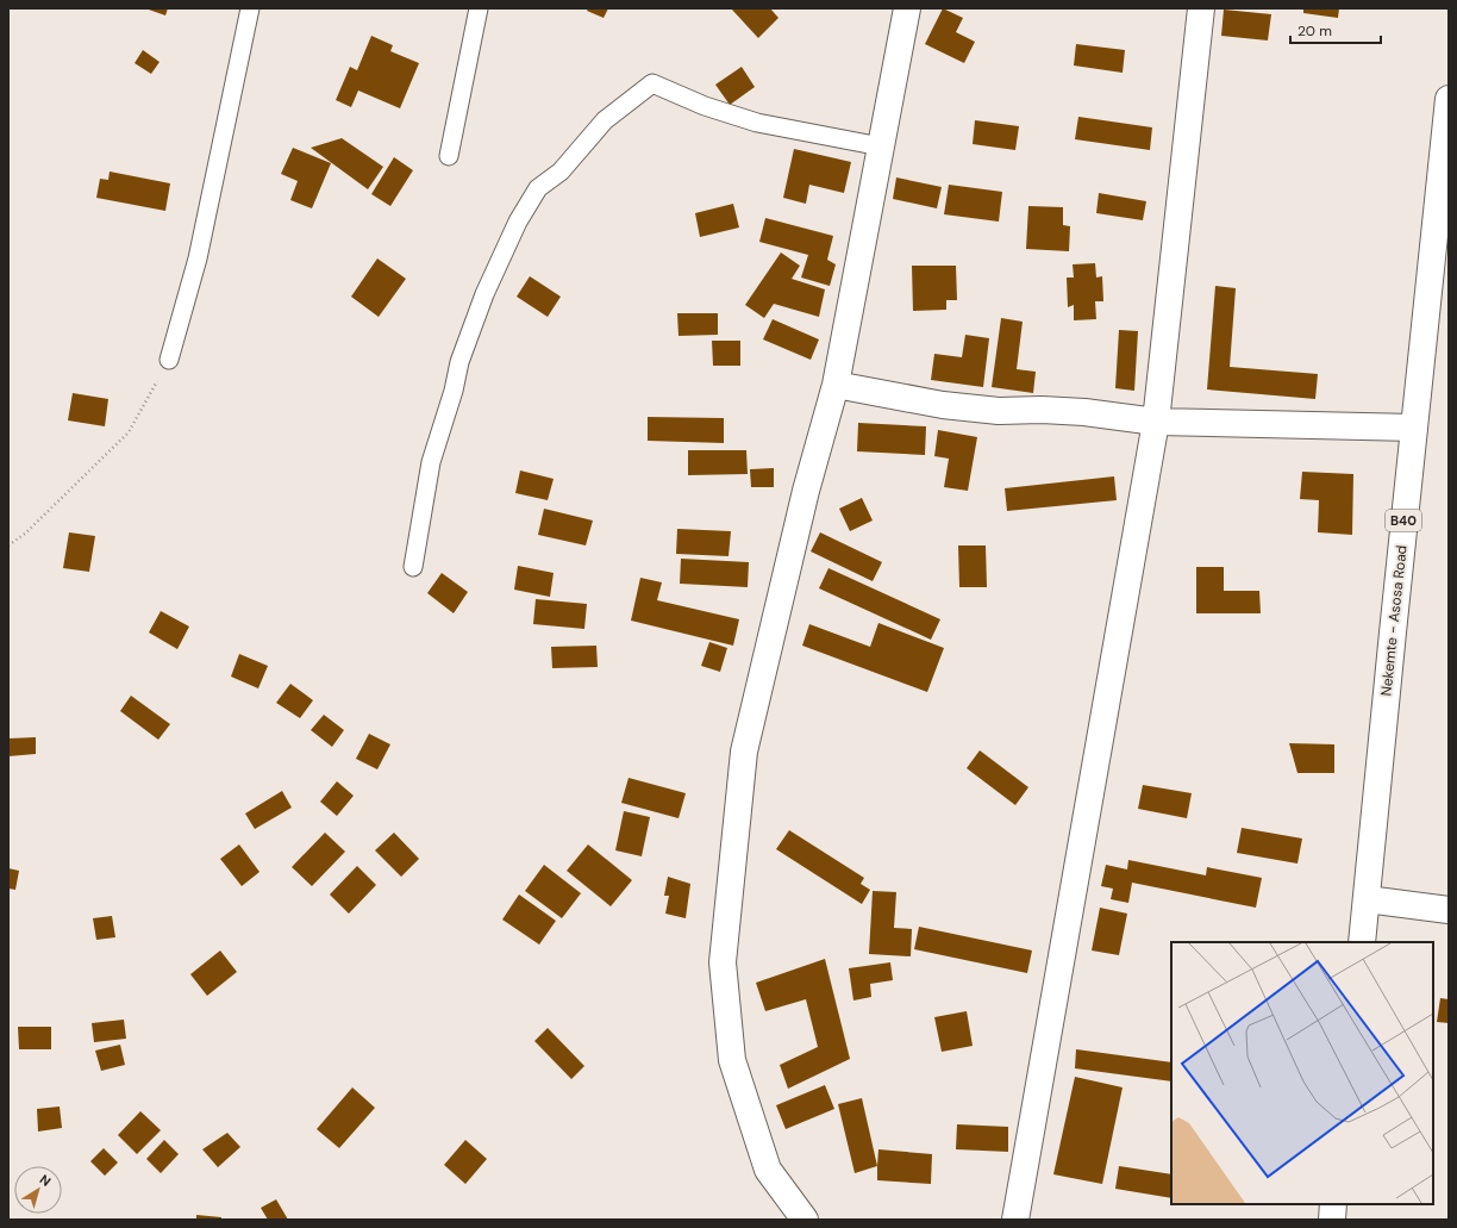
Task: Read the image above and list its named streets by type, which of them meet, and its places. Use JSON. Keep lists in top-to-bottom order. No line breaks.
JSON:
{"streets":{"main road":["B40","Nekemte - Asosa Road"]},"scale_bar":"20 m","north":"top right"}
